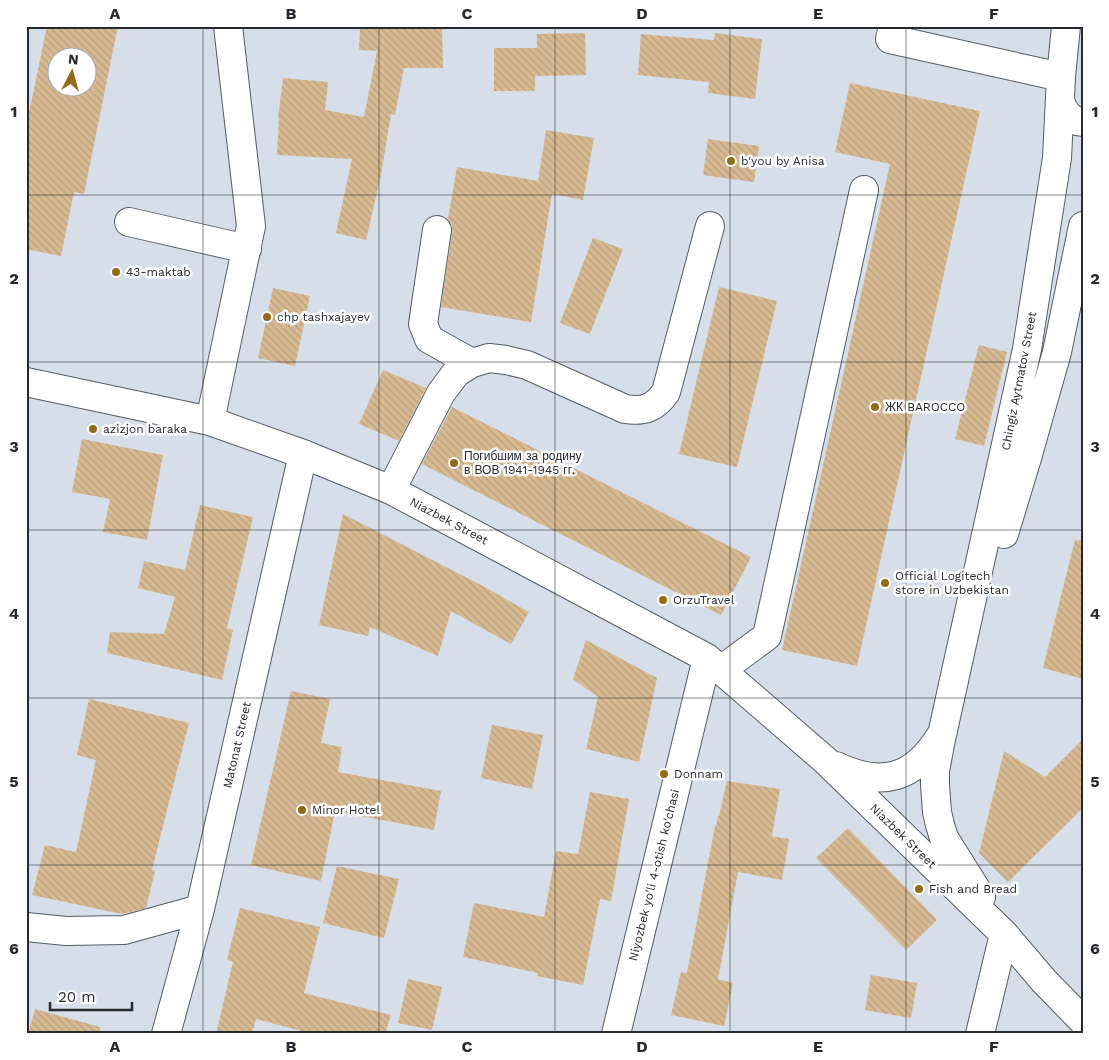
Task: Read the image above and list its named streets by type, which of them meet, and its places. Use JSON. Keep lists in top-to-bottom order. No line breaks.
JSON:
{"streets":{"street":["Chingiz Aytmatov Street","Niazbek Street","Matonat Street","Niyozbek yo'li 4-otish ko'chasi"]},"crossings":[["Chingiz Aytmatov Street","Niazbek Street"],["Niazbek Street","Matonat Street"],["Niazbek Street","Niyozbek yo'li 4-otish ko'chasi"]],"places":["b'you by Anisa","43-maktab","chp tashxajayev","ЖК BAROCCO","azizjon baraka","Погибшим за родину в ВОВ 1941-1945 гг.","Official Logitech store in Uzbekistan","OrzuTravel","Donnam","Minor Hotel","Fish and Bread"],"scale_bar":"20 m","north":"top","grid":{"columns":["A","B","C","D","E","F"],"rows":["1","2","3","4","5","6"]}}
